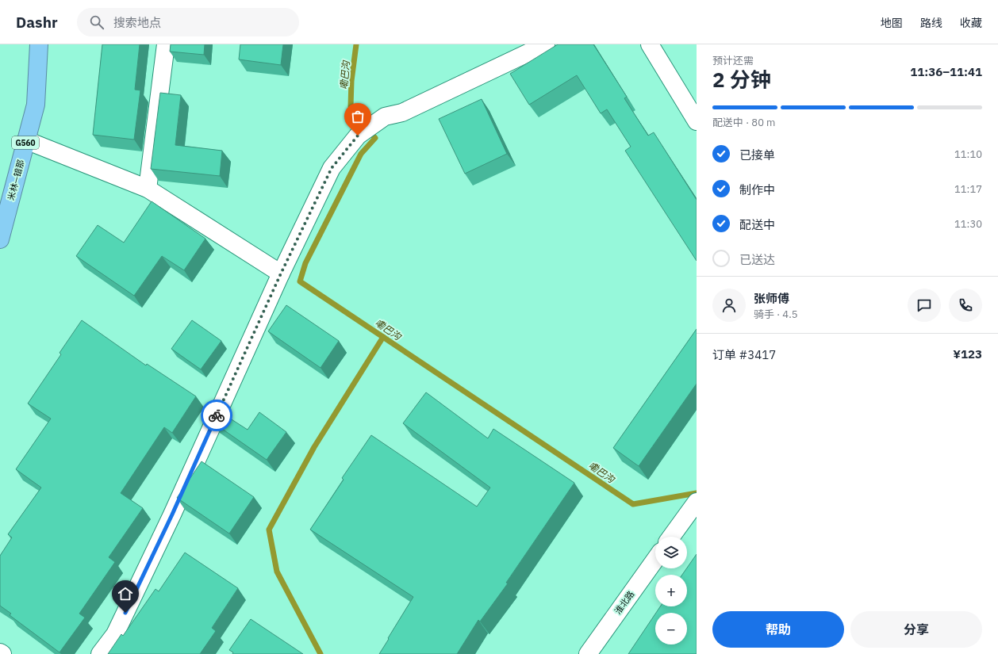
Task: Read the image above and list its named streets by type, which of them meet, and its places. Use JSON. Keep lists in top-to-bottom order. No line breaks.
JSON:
{"streets":{"highway":["G560","米林—错那"],"street":["淮北路"]},"water":["嘞巴沟"],"page":{"header":"Dashr","search":"搜索地点","nav":["地图","路线","收藏"],"heading":["2 分钟","预计还需","11:36–11:41"],"panel":["张师傅","骑手 · 4.5","订单 #3417","¥123"],"bar":"配送中 · 80 m","list":[["已接单","11:10"],["制作中","11:17"],["配送中","11:30"],"已送达"],"map_buttons":["+","−"],"buttons":["帮助","分享"]}}
